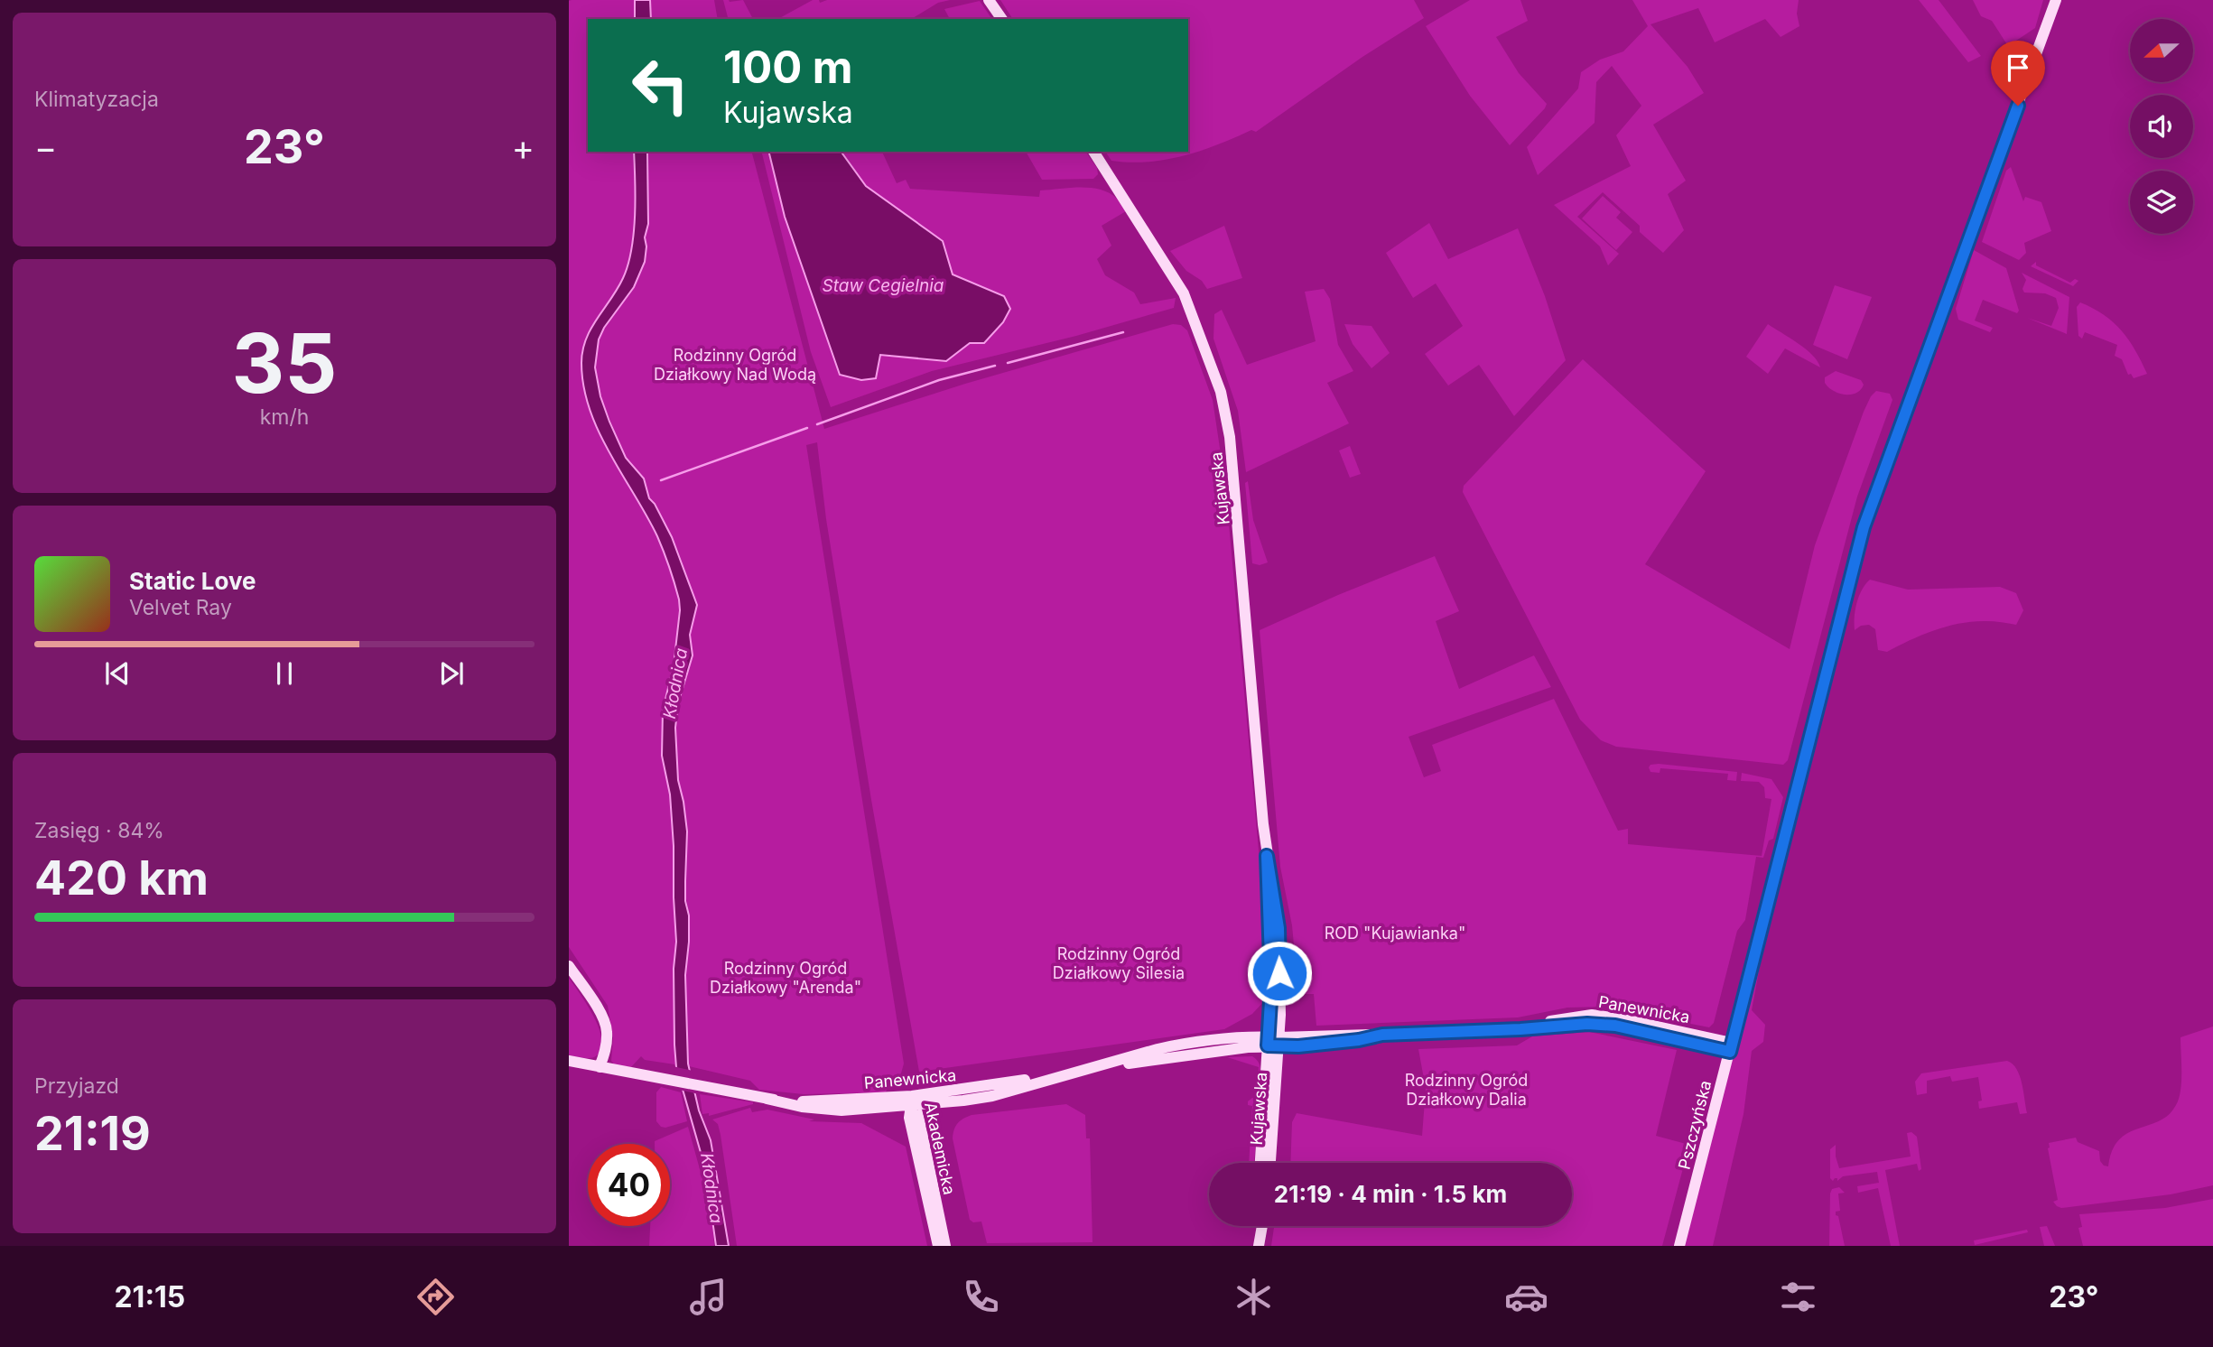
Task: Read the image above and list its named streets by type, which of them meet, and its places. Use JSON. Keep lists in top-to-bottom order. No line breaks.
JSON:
{"streets":{"street":["Kujawska","Panewnicka","Pszczyńska","Akademicka"]},"crossings":[["Kujawska","Panewnicka"],["Panewnicka","Pszczyńska"],["Panewnicka","Akademicka"]],"water":["Staw Cegielnia","Kłodnica"],"parks":["Rodzinny Ogród Działkowy Nad Wodą","ROD \"Kujawianka\"","Rodzinny Ogród Działkowy Silesia","Rodzinny Ogród Działkowy \"Arenda\"","Rodzinny Ogród Działkowy Dalia"],"north":"left","page":{"tile":["Klimatyzacja",["35","km/h"],["Zasięg · 84%","420 km"],["Przyjazd","21:19"]],"turn":["100 m","Kujawska"],"heat":["−","23°","+"],"song":["Static Love","Velvet Ray"],"limit":"40","trip":"21:19 · 4 min · 1.5 km","tabs":["21:15","23°"]}}
